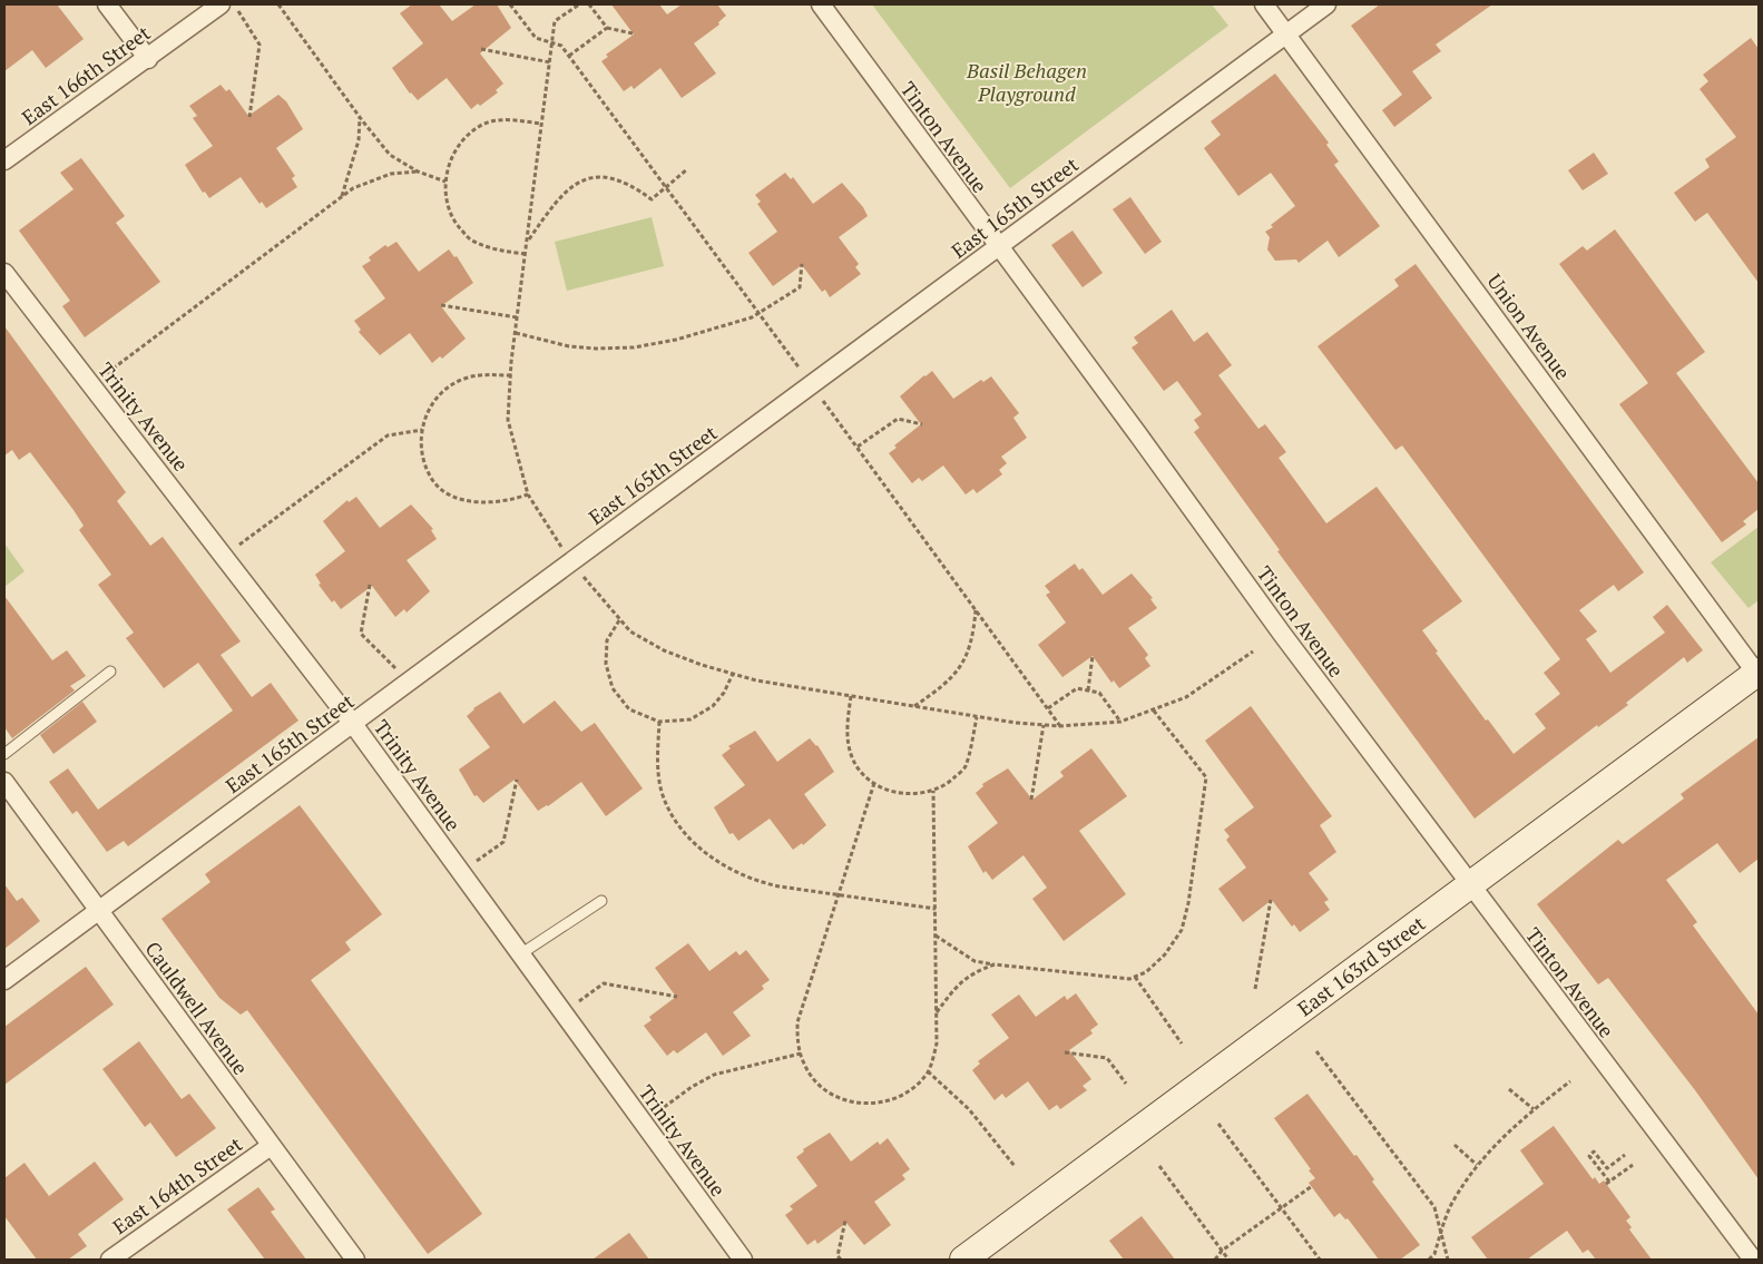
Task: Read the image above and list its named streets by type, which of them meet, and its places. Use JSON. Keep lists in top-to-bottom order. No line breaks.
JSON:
{"streets":{"main road":["East 163rd Street"],"street":["East 166th Street","Tinton Avenue","East 165th Street","Union Avenue","Trinity Avenue","Cauldwell Avenue","East 164th Street"]},"crossings":[["Tinton Avenue","East 165th Street"],["Tinton Avenue","East 163rd Street"],["East 165th Street","Union Avenue"],["East 165th Street","Trinity Avenue"],["East 165th Street","Cauldwell Avenue"],["Union Avenue","East 163rd Street"],["Cauldwell Avenue","East 164th Street"]],"parks":["Basil Behagen Playground"]}
